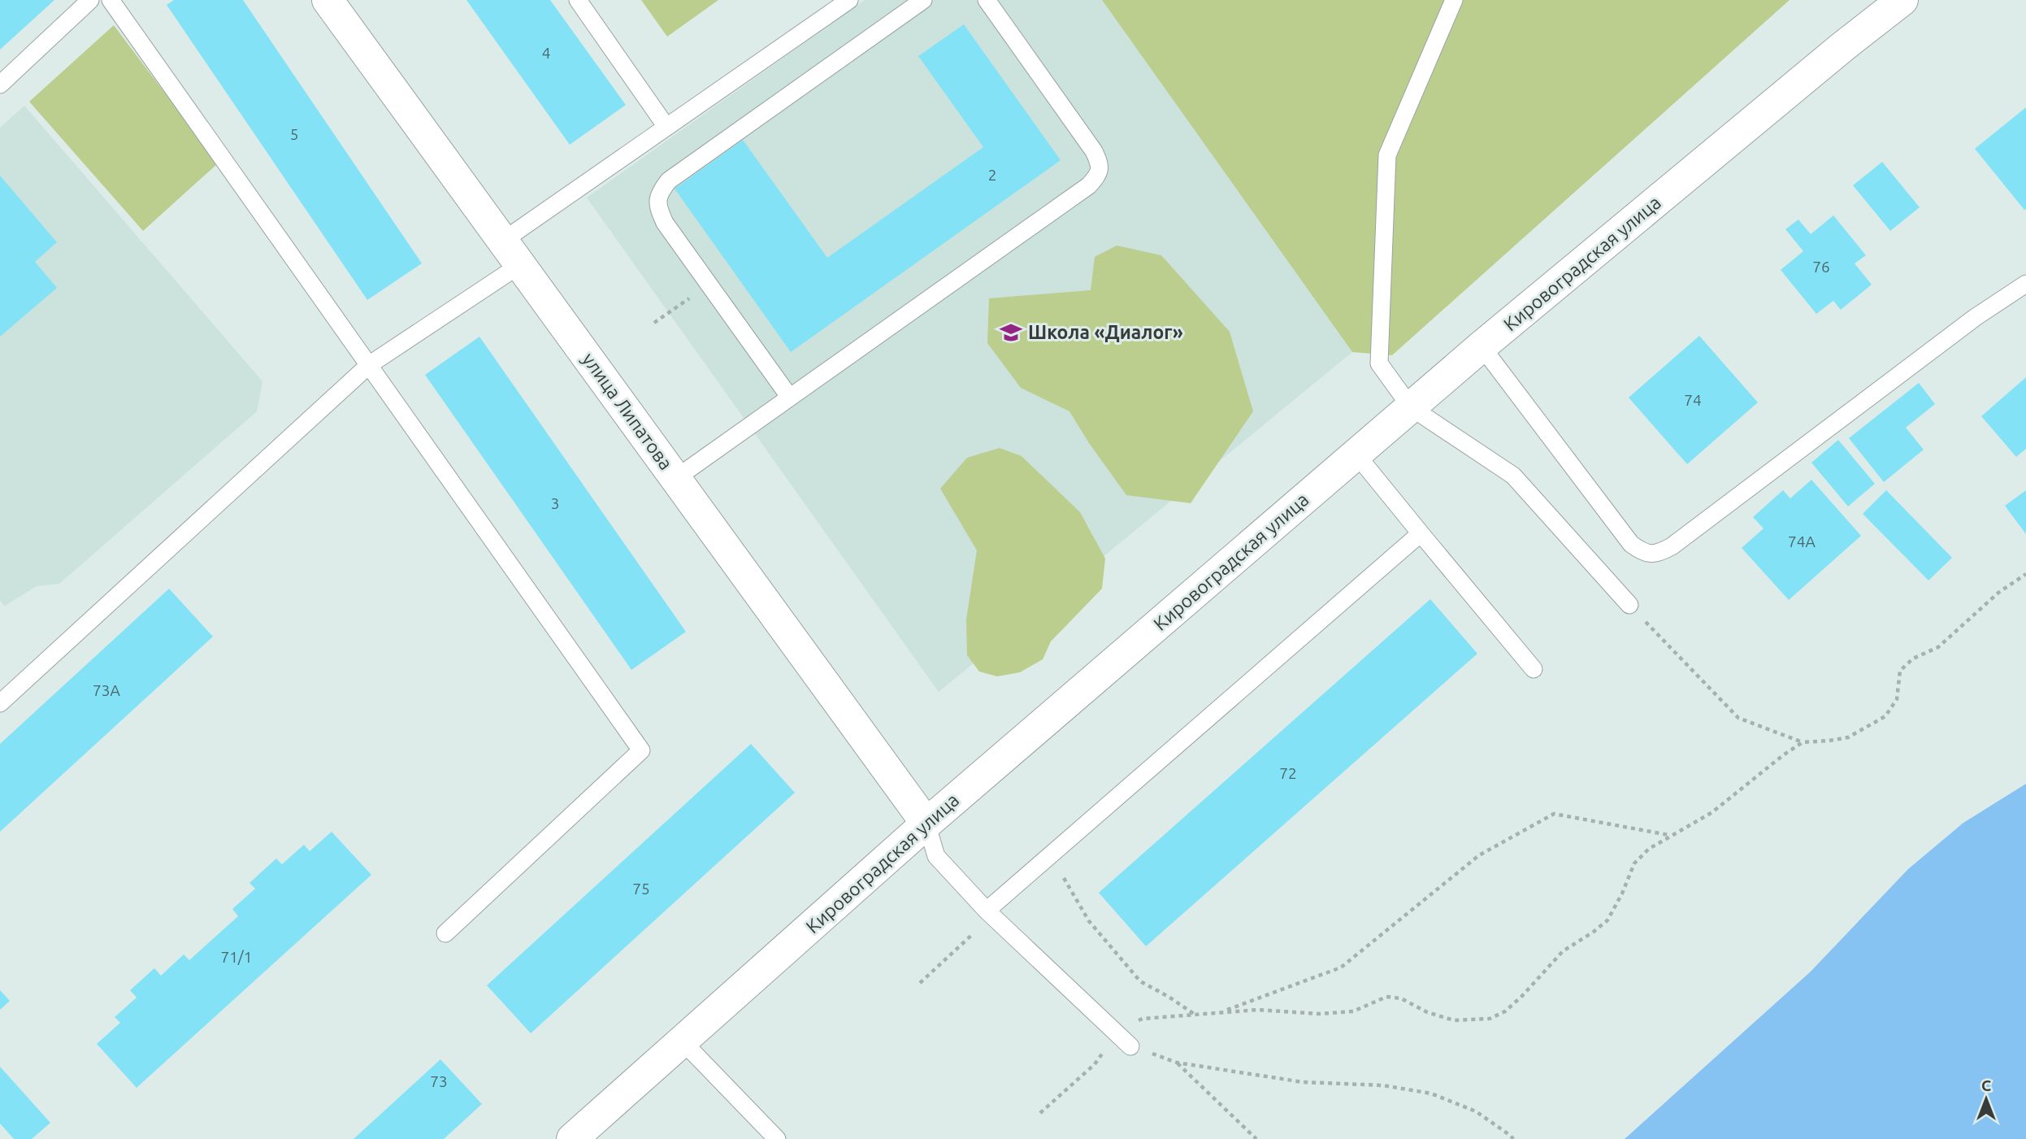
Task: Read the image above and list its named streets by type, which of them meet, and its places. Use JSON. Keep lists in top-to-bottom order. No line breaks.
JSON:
{"streets":{"street":["Кировоградская улица","улица Липатова"]},"crossings":[["Кировоградская улица","улица Липатова"]],"places":{"school or university":["Школа «Диалог»"]},"house_numbers":["4","5","2","76","74","3","74А","73А","72","75","71/1","73"],"north":"top"}
